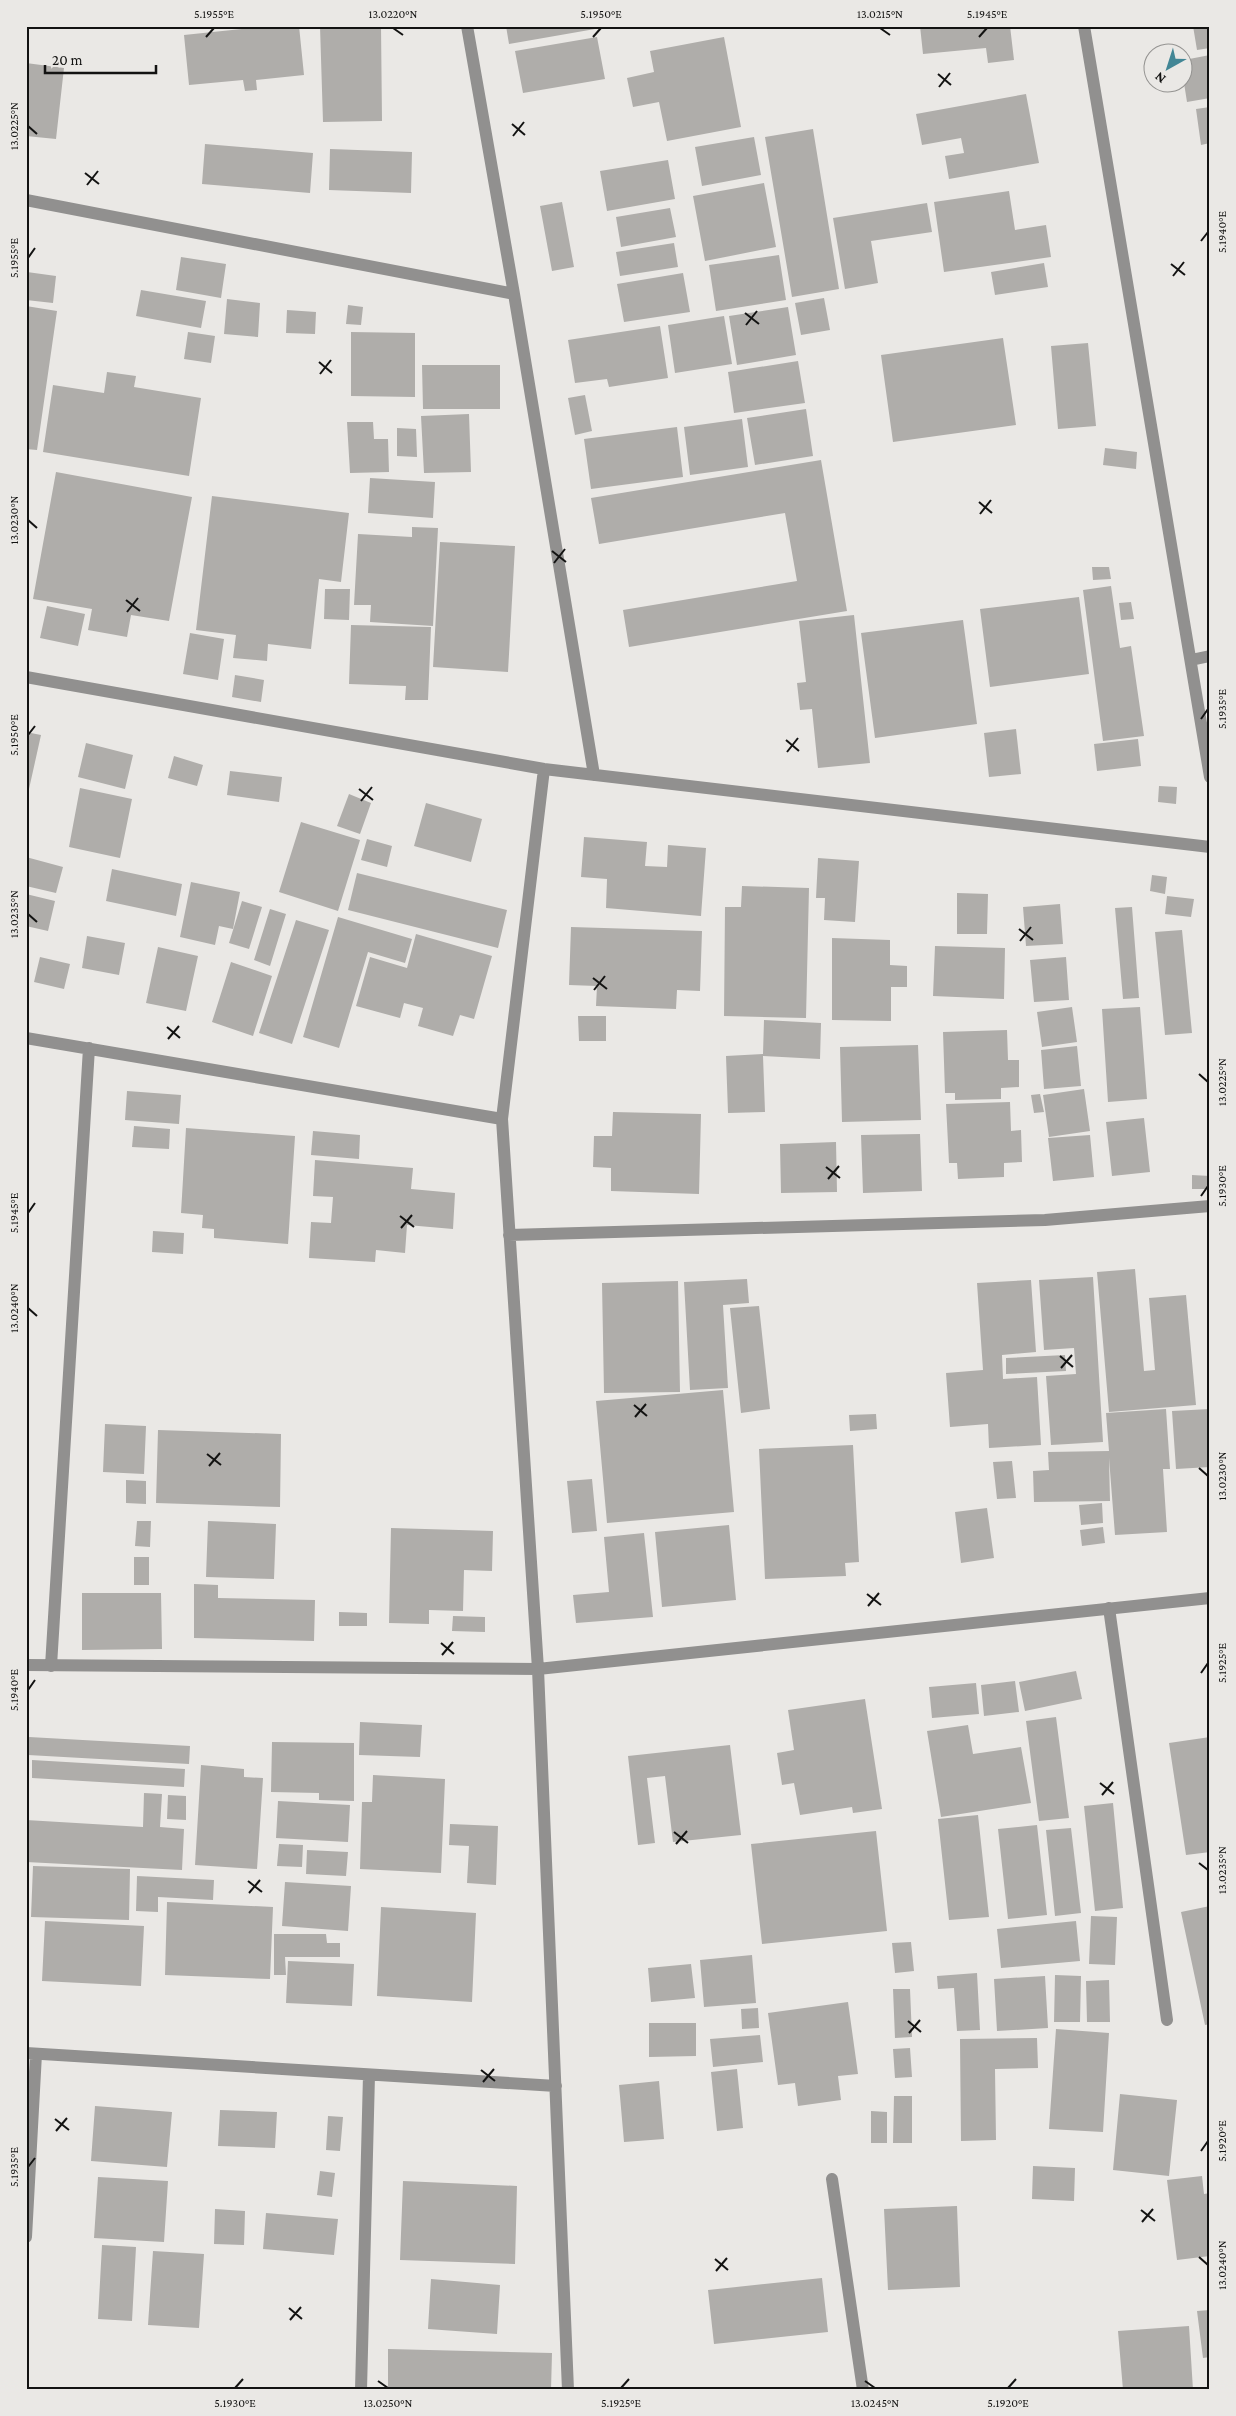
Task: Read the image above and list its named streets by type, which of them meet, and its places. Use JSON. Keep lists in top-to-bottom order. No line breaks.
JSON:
{"scale_bar":"20 m","north":"bottom left","coordinates":["5.1955°E","13.0220°N","5.1950°E","13.0215°N","5.1945°E","13.0225°N","5.1940°E","13.0230°N","5.1935°E","13.0235°N","5.1930°E","13.0240°N","5.1925°E","5.1920°E","13.0250°N","13.0245°N"]}
